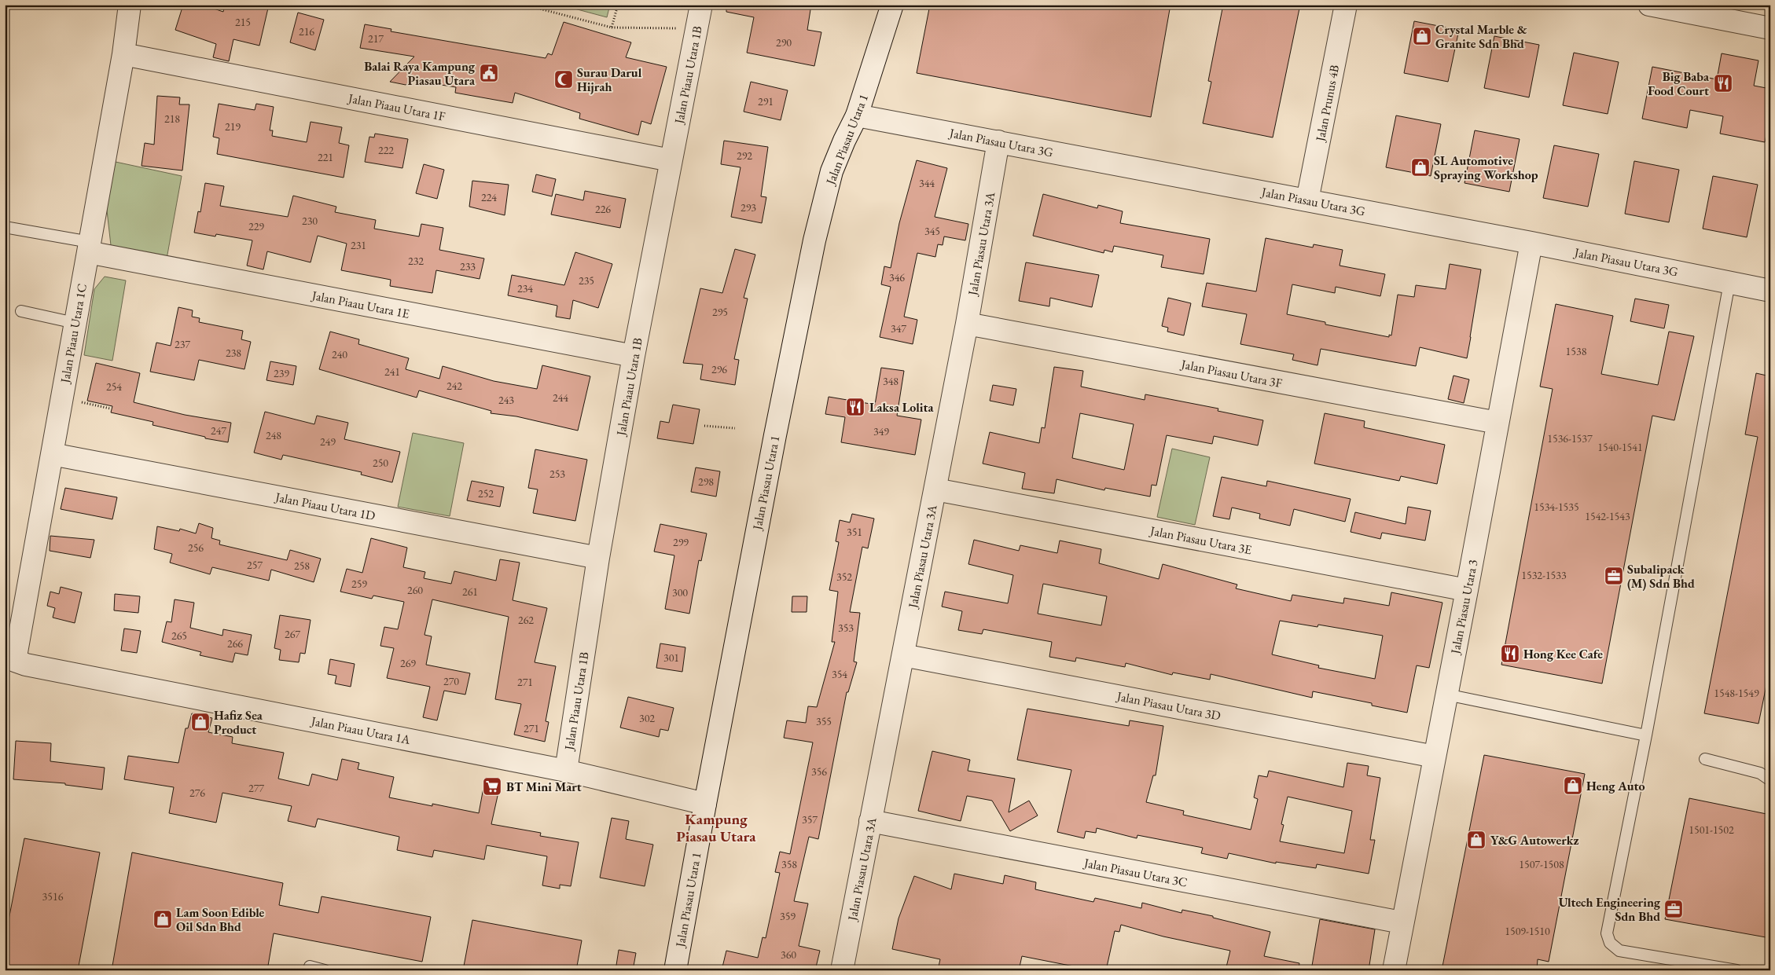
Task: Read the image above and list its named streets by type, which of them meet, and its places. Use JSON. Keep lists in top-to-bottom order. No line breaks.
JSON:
{"streets":{"street":["Jalan Piaau Utara 1B","Jalan Prunus 4B","Jalan Piaau Utara 1F","Jalan Piasau Utara 1","Jalan Piasau Utara 3G","Jalan Piasau Utara 3A","Jalan Piaau Utara 1E","Jalan Piaau Utara 1C","Jalan Piasau Utara 3F","Jalan Piaau Utara 1D","Jalan Piasau Utara 3E","Jalan Piasau Utara 3","Jalan Piasau Utara 3D","Jalan Piaau Utara 1A","Jalan Piasau Utara 3C"]},"crossings":[["Jalan Piaau Utara 1B","Jalan Piaau Utara 1F"],["Jalan Piaau Utara 1B","Jalan Piaau Utara 1E"],["Jalan Piaau Utara 1B","Jalan Piaau Utara 1D"],["Jalan Piaau Utara 1B","Jalan Piaau Utara 1A"],["Jalan Prunus 4B","Jalan Piasau Utara 3G"],["Jalan Piaau Utara 1F","Jalan Piaau Utara 1C"],["Jalan Piasau Utara 1","Jalan Piasau Utara 3G"],["Jalan Piasau Utara 1","Jalan Piaau Utara 1A"],["Jalan Piasau Utara 3G","Jalan Piasau Utara 3A"],["Jalan Piasau Utara 3G","Jalan Piasau Utara 3"],["Jalan Piasau Utara 3A","Jalan Piasau Utara 3F"],["Jalan Piasau Utara 3A","Jalan Piasau Utara 3E"],["Jalan Piasau Utara 3A","Jalan Piasau Utara 3D"],["Jalan Piasau Utara 3A","Jalan Piasau Utara 3C"],["Jalan Piaau Utara 1E","Jalan Piaau Utara 1C"],["Jalan Piaau Utara 1C","Jalan Piaau Utara 1D"],["Jalan Piaau Utara 1C","Jalan Piaau Utara 1A"],["Jalan Piasau Utara 3F","Jalan Piasau Utara 3"],["Jalan Piasau Utara 3E","Jalan Piasau Utara 3"],["Jalan Piasau Utara 3","Jalan Piasau Utara 3D"],["Jalan Piasau Utara 3","Jalan Piasau Utara 3C"]],"districts":["Kampung Piasau Utara"],"places":{"shop":["Crystal Marble & Granite Sdn Bhd","SL Automotive Spraying Workshop","Hafiz Sea Product","Heng Auto","Y&G Autowerkz","Lam Soon Edible Oil Sdn Bhd"],"public building":["Balai Raya Kampung Piasau Utara"],"mosque":["Surau Darul Hijrah"],"restaurant":["Big Baba Food Court","Laksa Lolita","Hong Kee Cafe"],"office":["Subalipack (M) Sdn Bhd","Ultech Engineering Sdn Bhd"],"supermarket":["BT Mini Mart"]},"house_numbers":["215","216","217","290","291","218","219","222","292","221","344","224","293","226","230","229","345","231","232","233","346","235","234","295","347","237","1538","238","240","296","241","239","348","242","254","244","243","247","349","248","1536-1537","249","1540-1541","250","253","298","252","1534-1535","1542-1543","351","299","256","257","258","1532-1533","352","259","260","261","300","262","353","267","265","266","301","269","354","270","271","1548-1549","302","355","271","356","277","276","357","1501-1502","358","1507-1508","3516","359","1509-1510","360"]}
